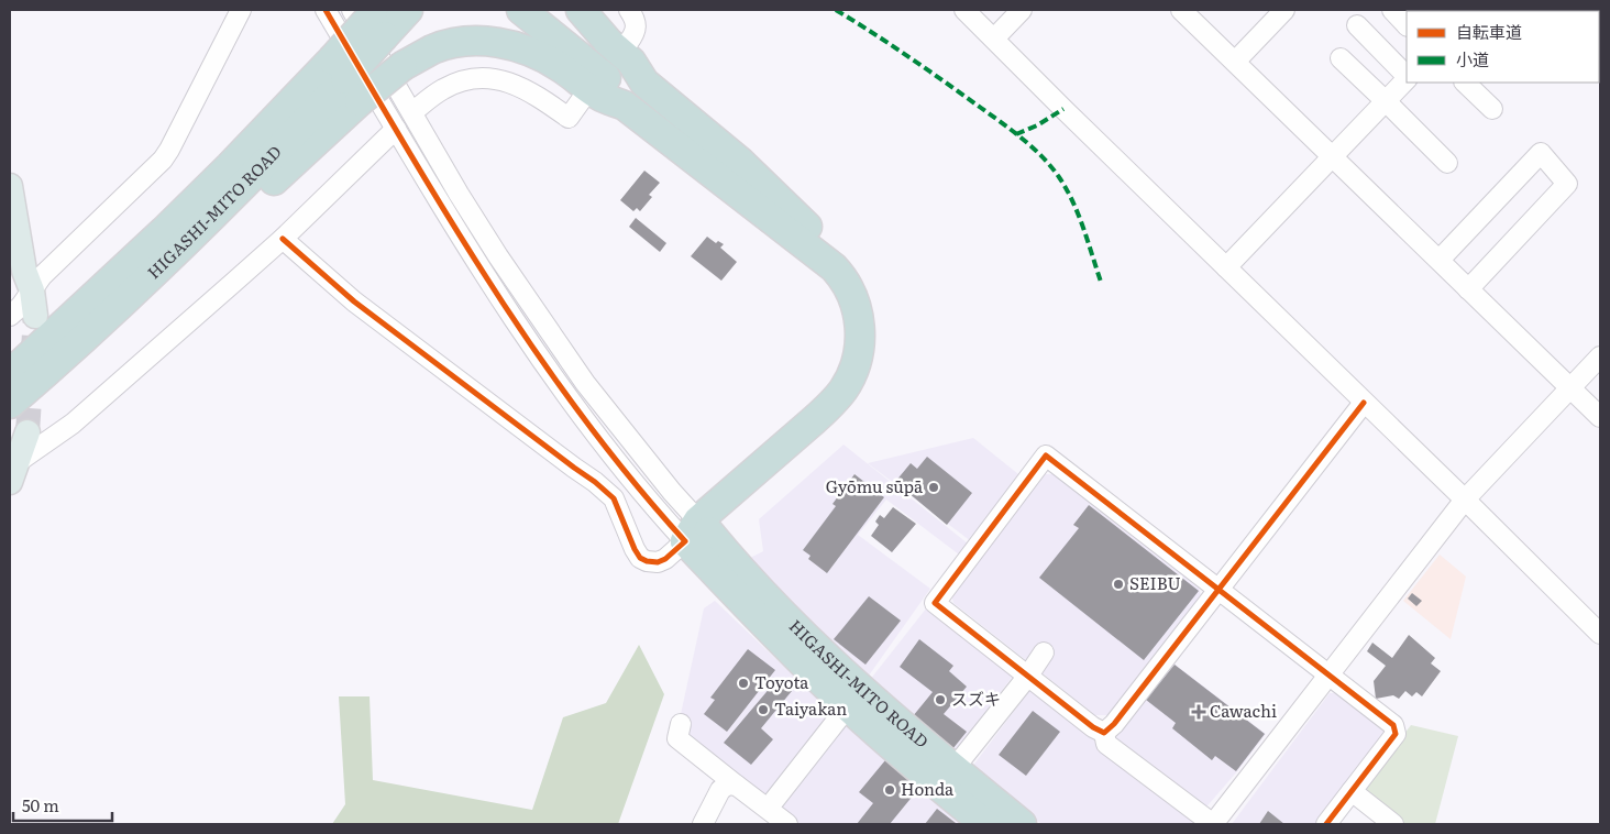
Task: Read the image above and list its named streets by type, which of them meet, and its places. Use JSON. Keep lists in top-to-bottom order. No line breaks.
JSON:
{"streets":{"highway":["HIGASHI-MITO ROAD"]},"places":{"other":["Gyōmu sūpā","SEIBU","Toyota","スズキ","Taiyakan","Honda"],"health":["Cawachi"]},"legend":["自転車道","小道"],"scale_bar":"50 m"}
